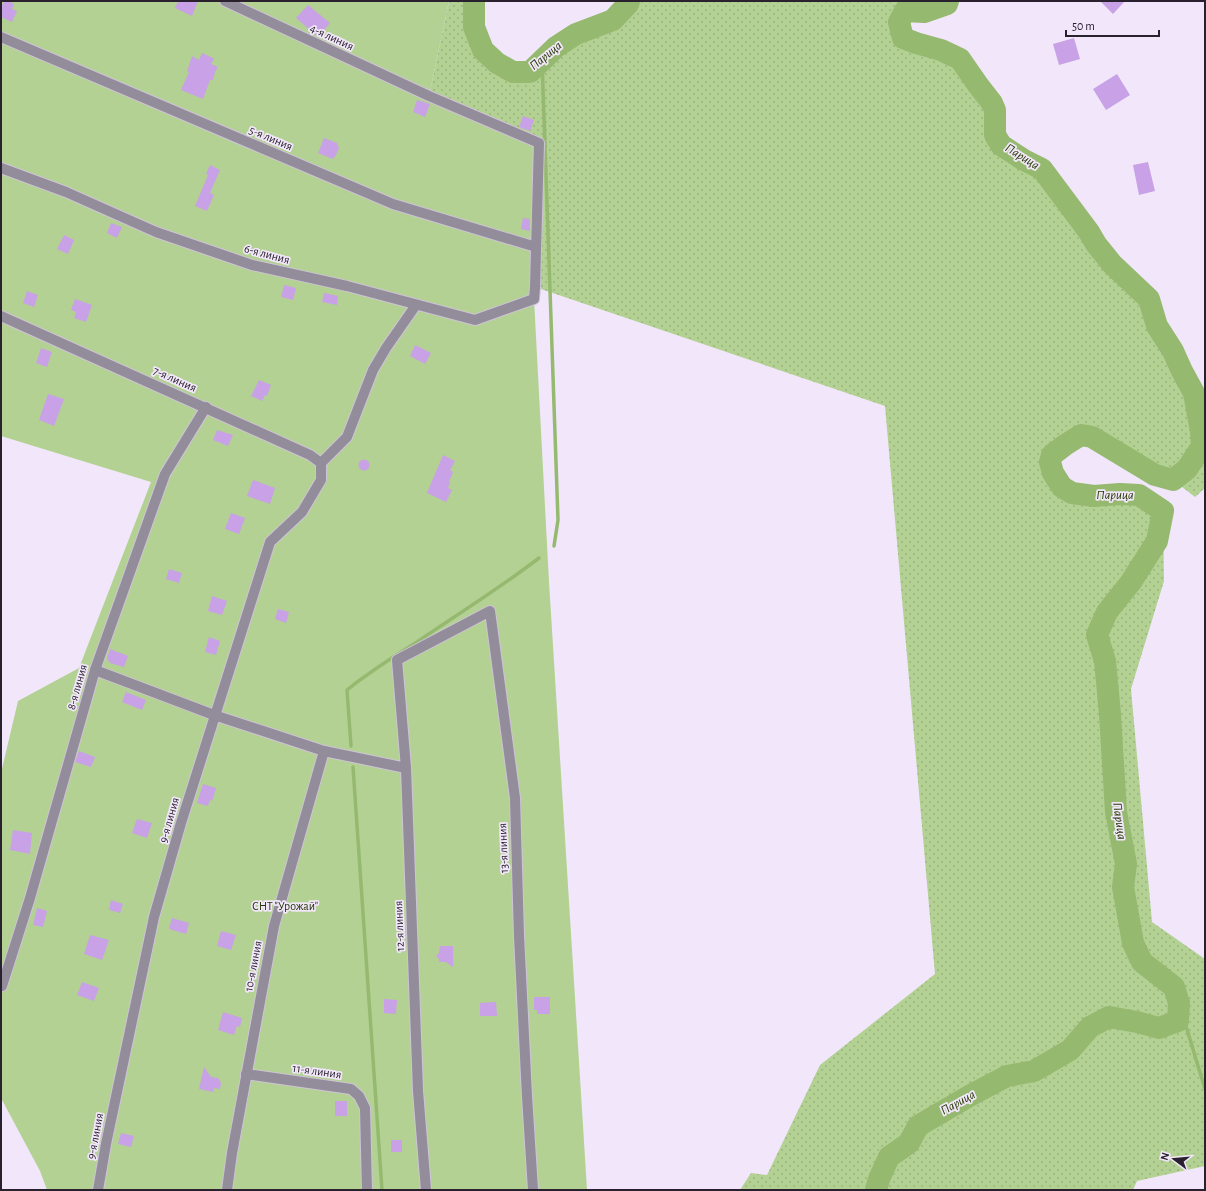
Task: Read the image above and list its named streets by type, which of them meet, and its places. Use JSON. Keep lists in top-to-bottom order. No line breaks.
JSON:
{"streets":{"street":["4-я линия","5-я линия","6-я линия","7-я линия","8-я линия","9-я линия","13-я линия","12-я линия","10-я линия","11-я линия"]},"crossings":[["4-я линия","5-я линия"],["4-я линия","6-я линия"],["5-я линия","6-я линия"],["7-я линия","8-я линия"],["7-я линия","9-я линия"],["13-я линия","12-я линия"],["10-я линия","11-я линия"]],"water":["Парица"],"parks":["СНТ \"Урожай\""],"scale_bar":"50 m","north":"left"}
